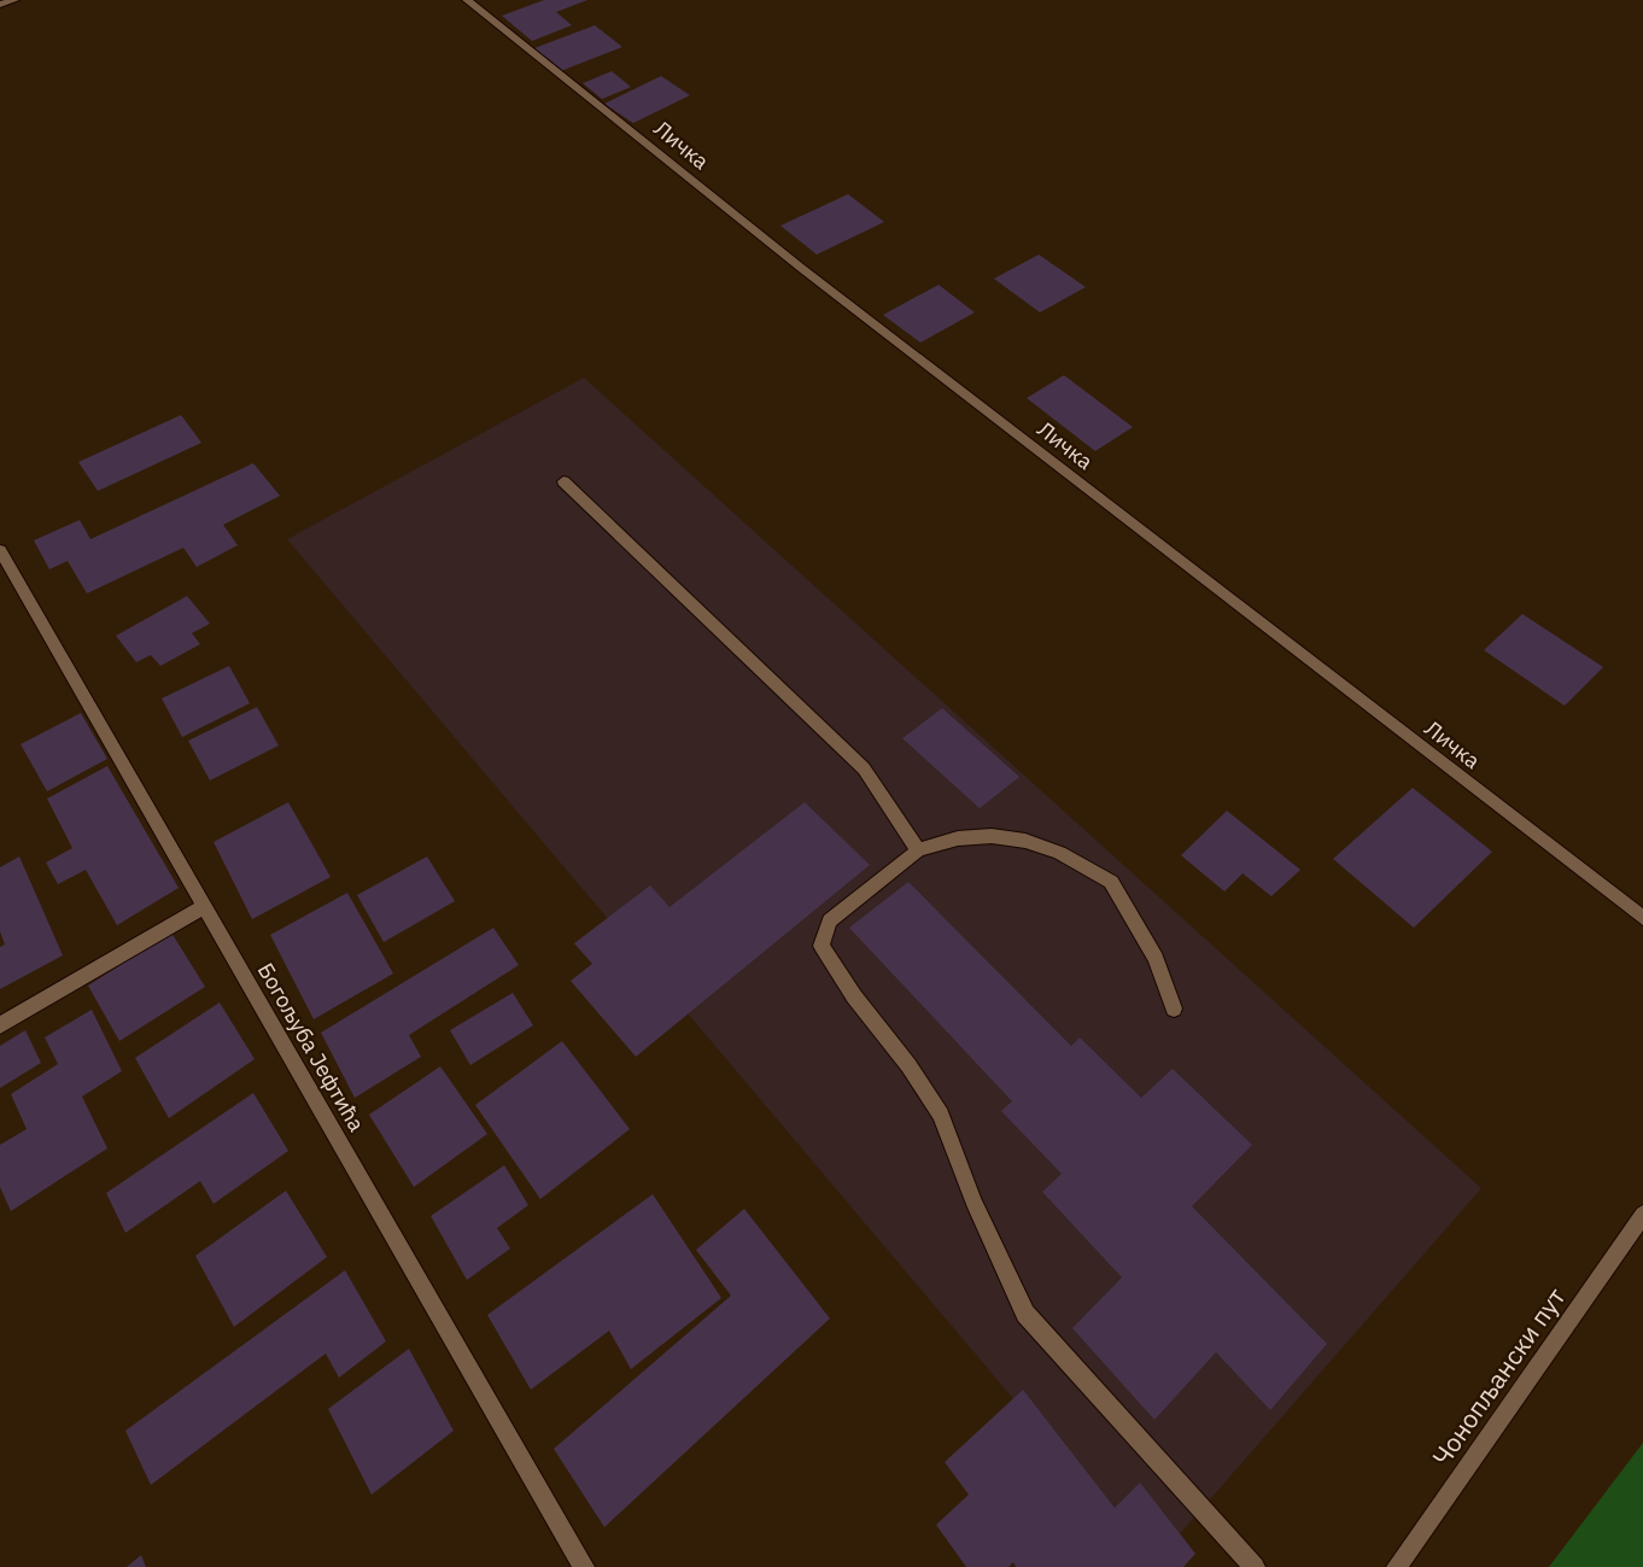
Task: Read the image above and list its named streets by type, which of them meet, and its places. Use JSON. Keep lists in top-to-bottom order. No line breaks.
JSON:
{"streets":{"street":["Личка","Богољуба Јефтића","Чонопљански пут"]}}
